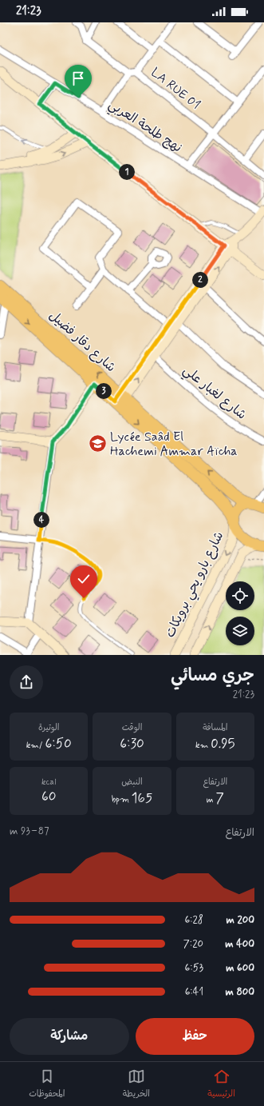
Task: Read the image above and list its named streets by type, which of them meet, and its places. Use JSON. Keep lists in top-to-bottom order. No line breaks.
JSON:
{"streets":{"main road":["شارع دقار فضيل","شارع بارو يحي برويكات"],"street":["LA RUE 01","نهج طلحة العربي","شارع لغبار علي"]},"crossings":[["شارع دقار فضيل","شارع بارو يحي برويكات"]],"places":{"school or university":["Lycée Saâd El Hachemi Ammar Aïcha"]},"page":{"status":"21:23","pins":["1","2","3","4"],"heading":["جري مسائي","21:23"],"stats":[["المسافة","0.95 km"],["الوقت","6:30"],["الوتيرة","6:50 /km"],["الارتفاع","7 m"],["النبض","165 bpm"],["kcal","60"]],"chart":["الارتفاع","87–93 m"],"list":[{"name":"200 m","note":"6:28"},{"name":"400 m","note":"7:20"},{"name":"600 m","note":"6:53"},{"name":"800 m","note":"6:41"}],"buttons":["حفظ","مشاركة"],"tabs":["الرئيسية","الخريطة","المحفوظات"]}}
